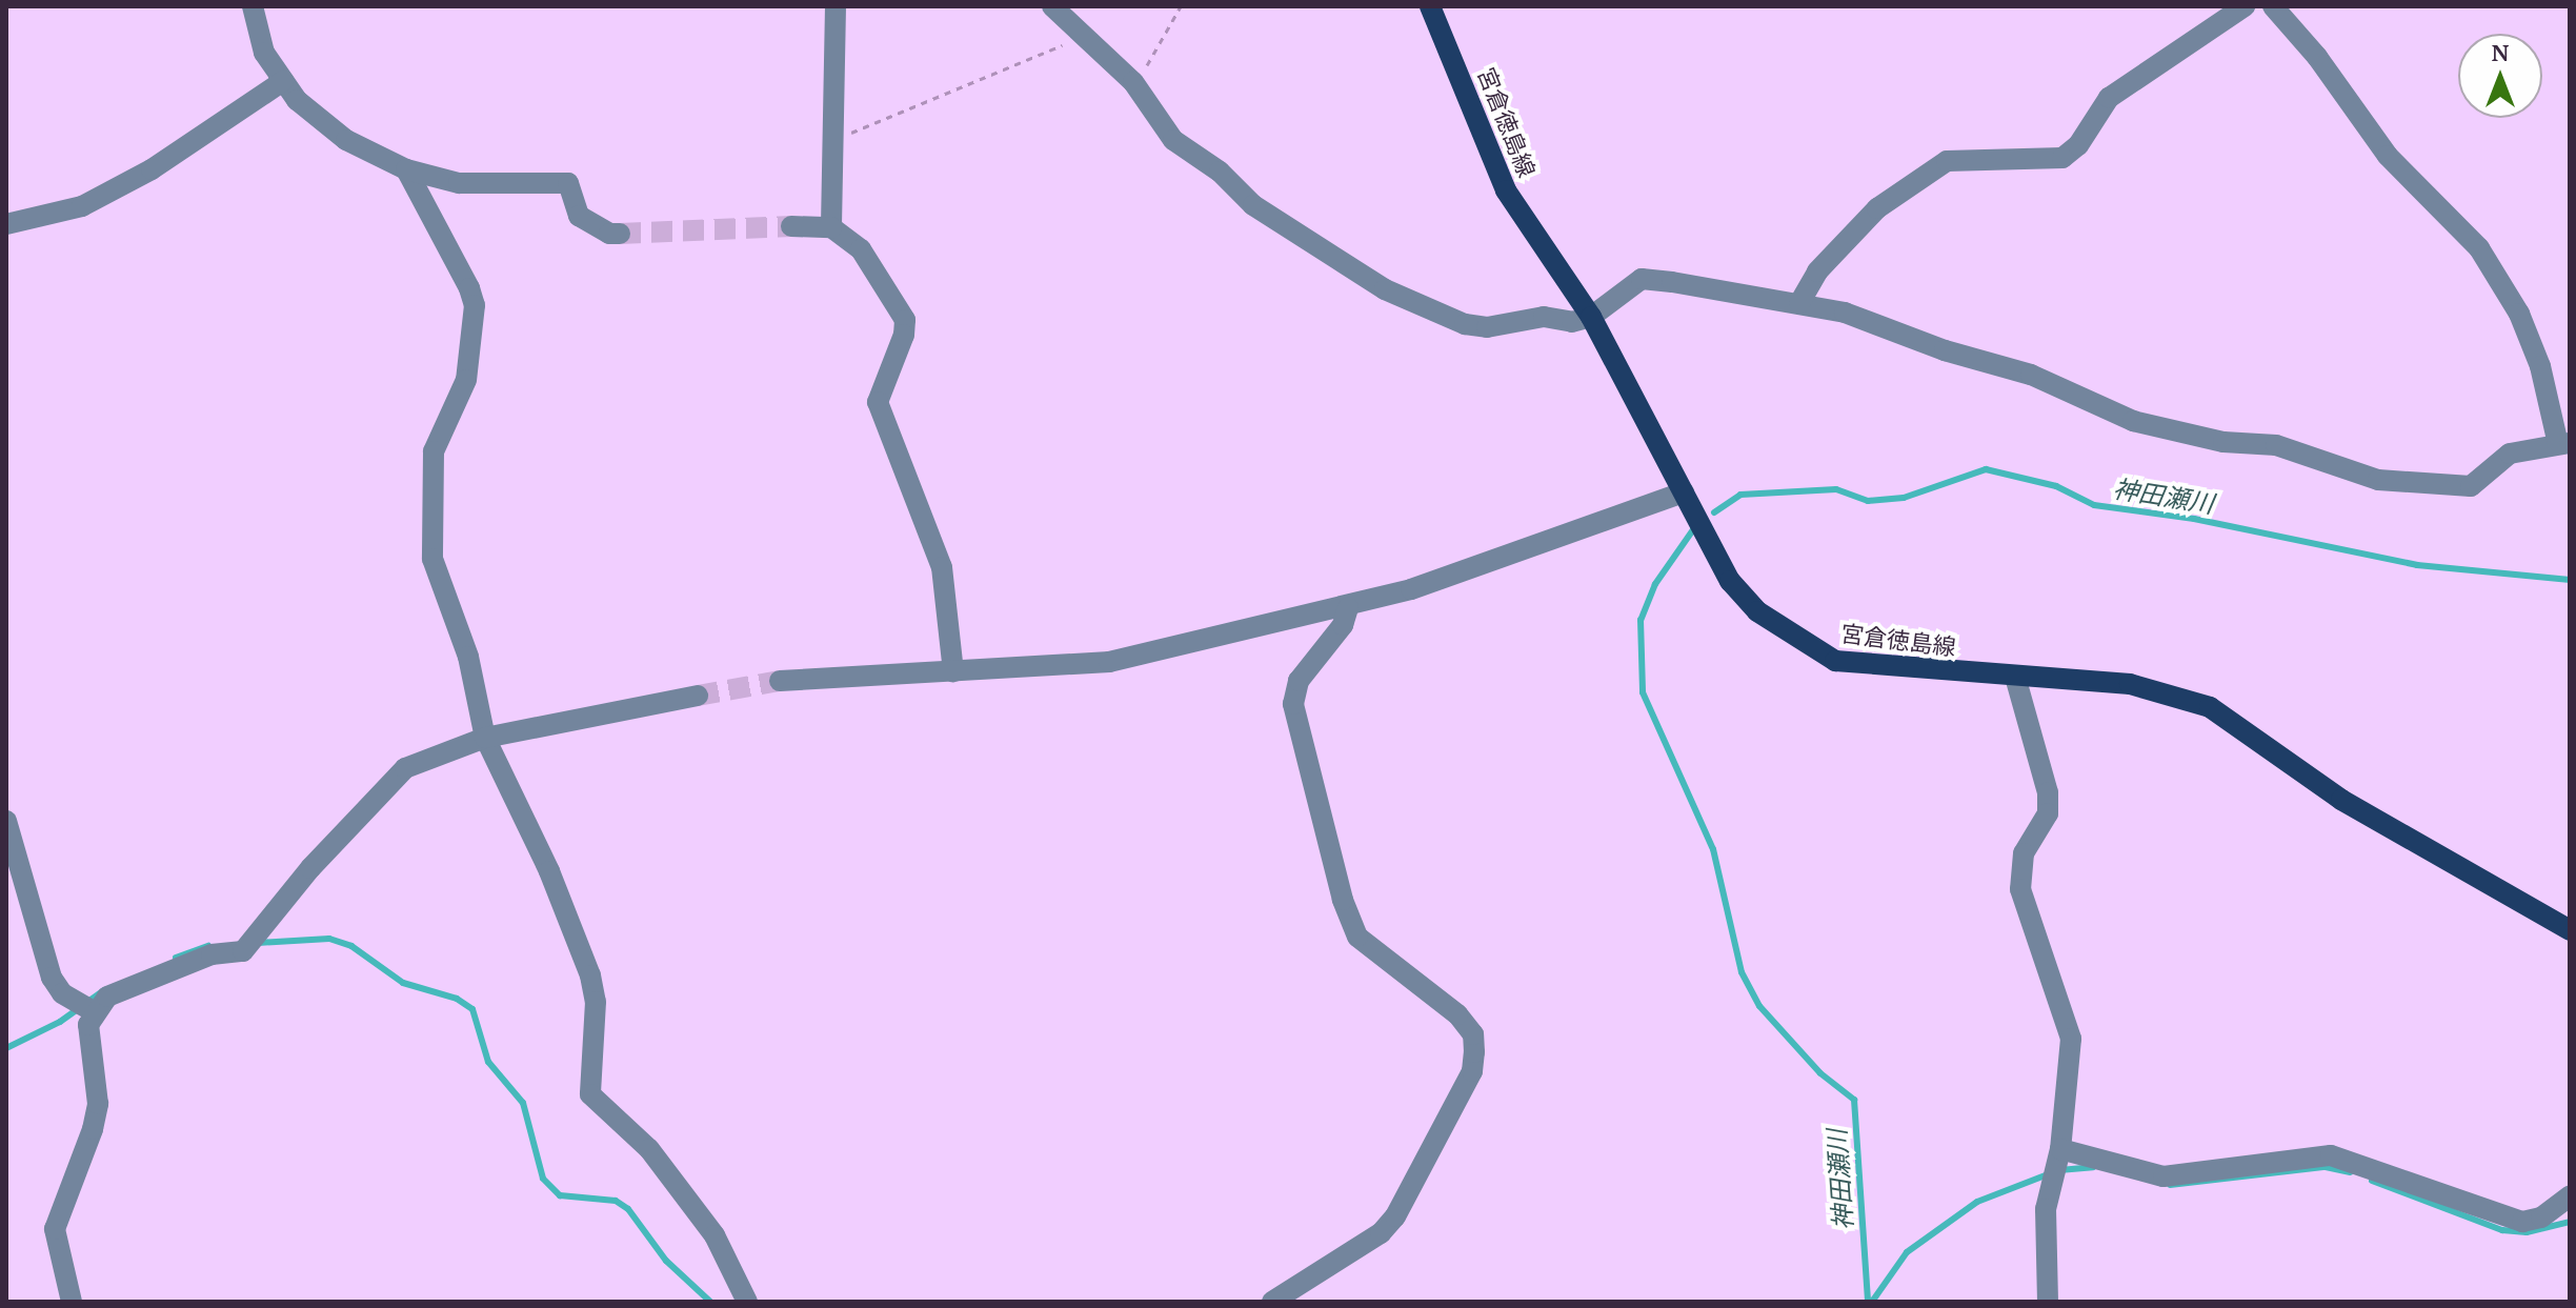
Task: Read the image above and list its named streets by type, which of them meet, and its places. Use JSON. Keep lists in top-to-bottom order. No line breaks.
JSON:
{"streets":{"main road":["宮倉徳島線"]},"water":["神田瀬川"],"north":"top"}
